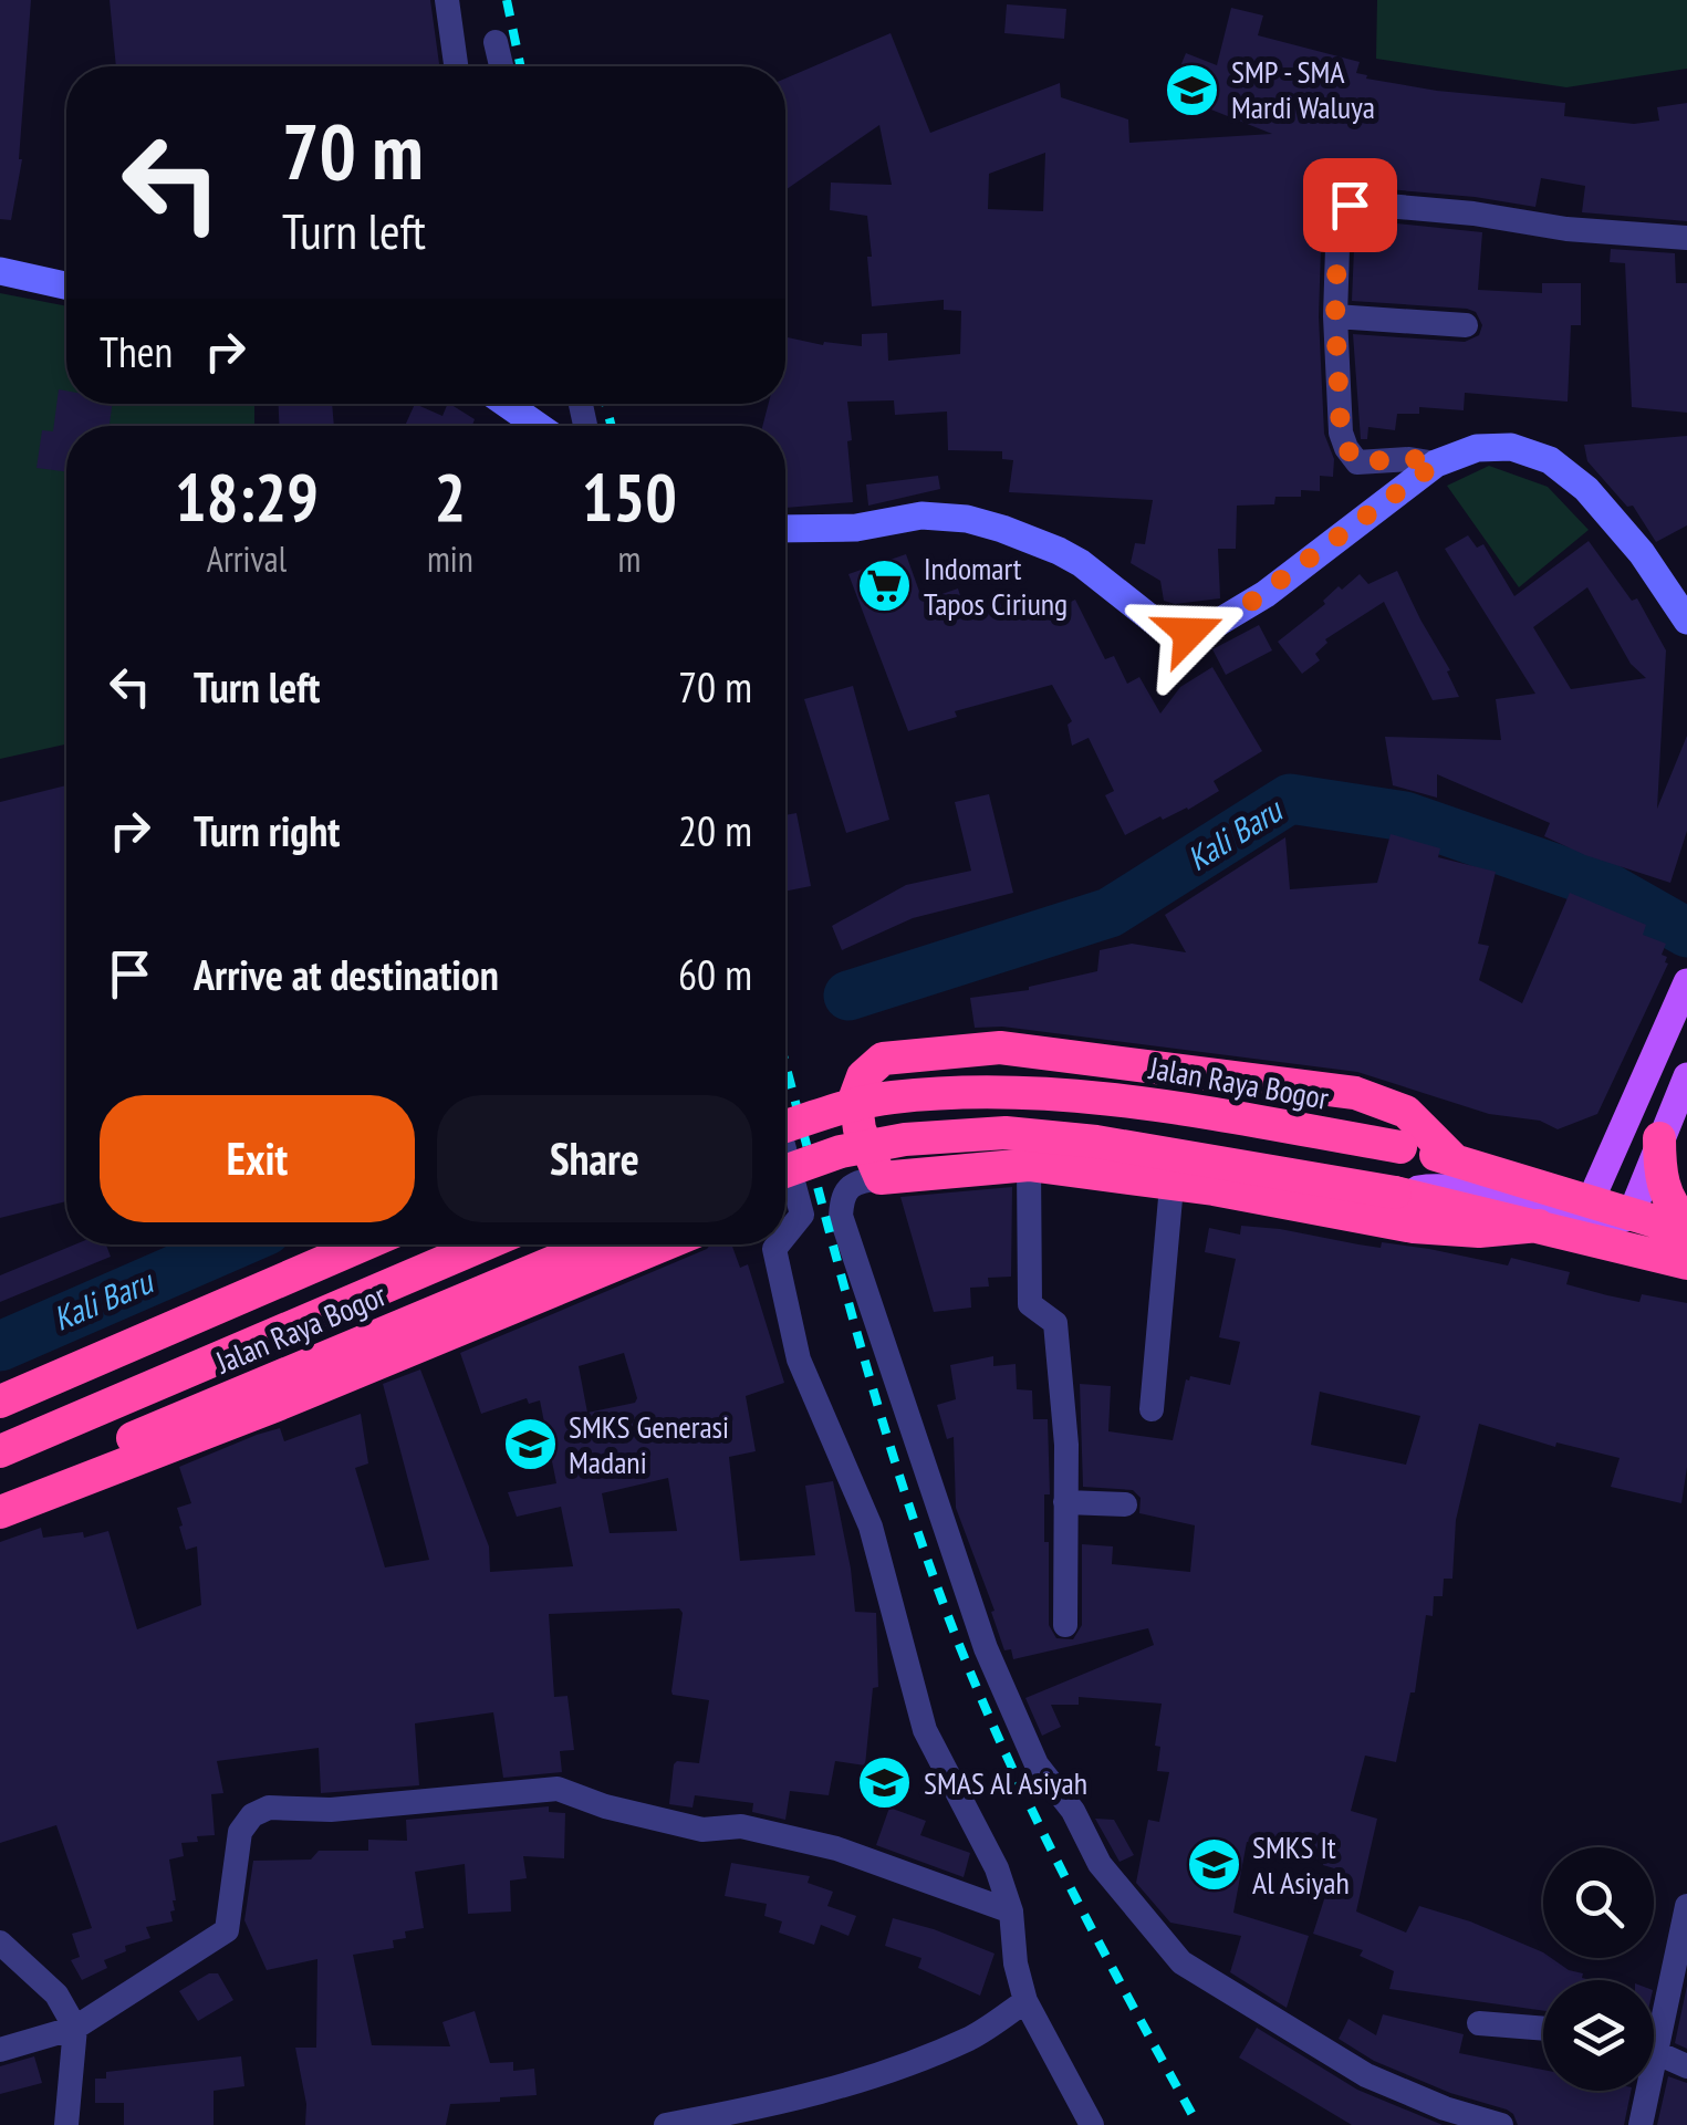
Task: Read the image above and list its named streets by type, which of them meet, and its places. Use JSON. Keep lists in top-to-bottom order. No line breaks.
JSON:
{"streets":{"highway":["Jalan Raya Bogor"]},"water":["Kali Baru"],"places":{"school or university":["SMP - SMA Mardi Waluya","SMKS Generasi Madani","SMAS Al Asiyah","SMKS It Al Asiyah"],"supermarket":["Indomart Tapos Ciriung"]},"page":{"turn":["70 m","Turn left"],"then":"Then","eta":["18:29","Arrival","2","min","150","m"],"list":[{"name":"Turn left","value":"70 m"},{"name":"Turn right","value":"20 m"},{"name":"Arrive at destination","value":"60 m"}],"buttons":["Exit","Share"]}}
